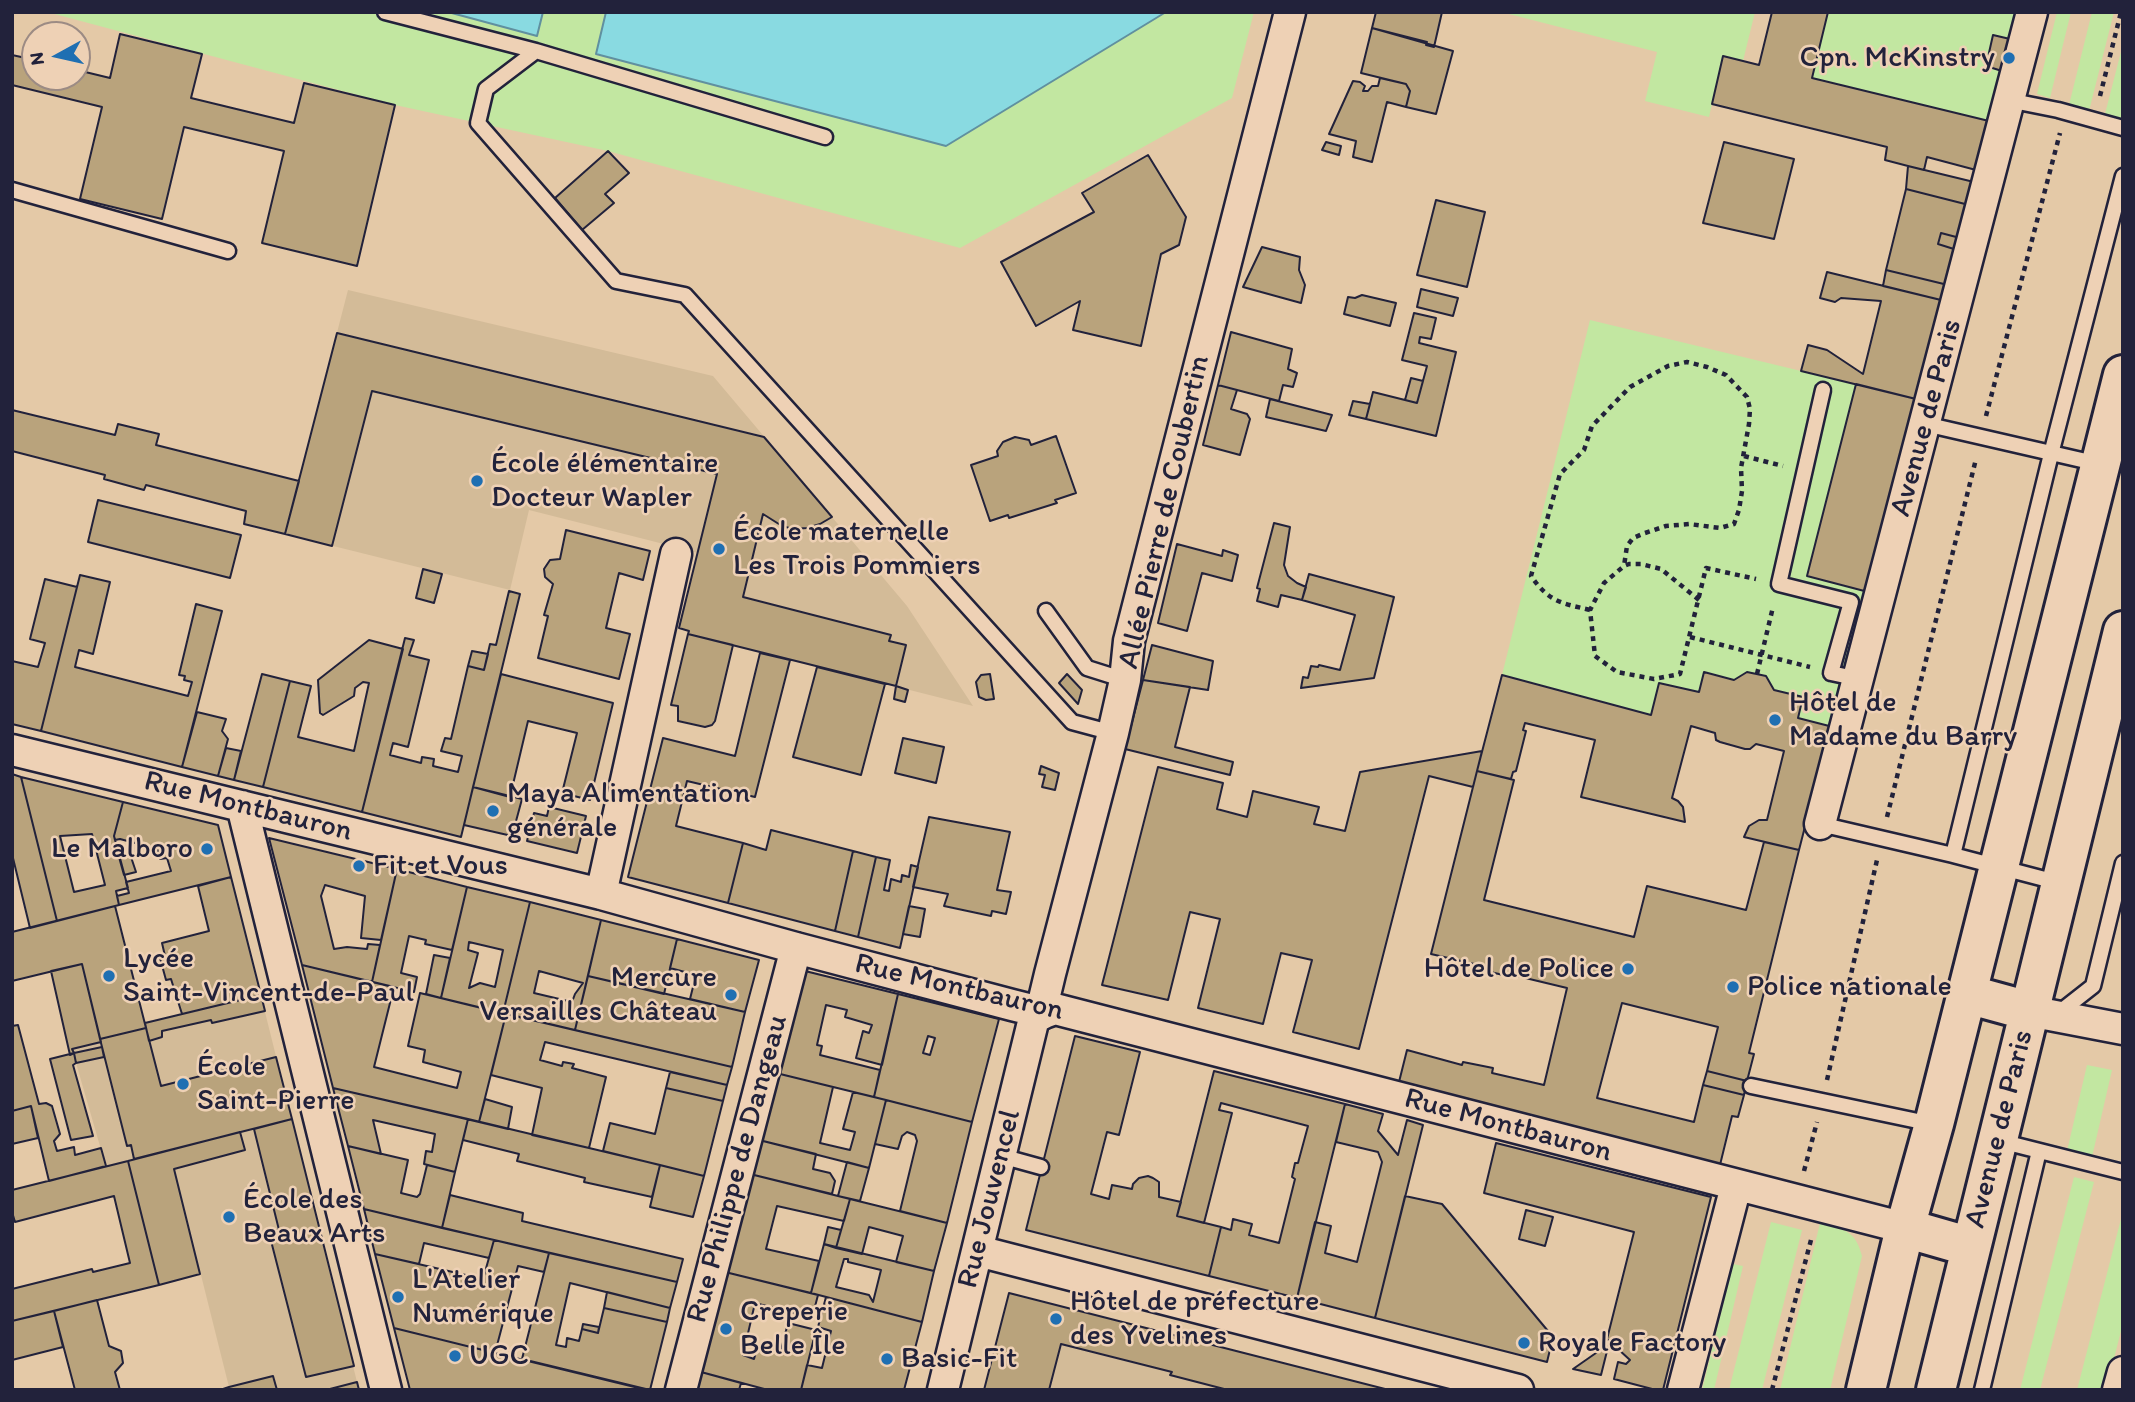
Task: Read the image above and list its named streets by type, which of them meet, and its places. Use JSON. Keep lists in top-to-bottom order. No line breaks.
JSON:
{"streets":{"main road":["Avenue de Paris"],"street":["Allée Pierre de Coubertin","Rue Montbauron","Rue Philippe de Dangeau","Rue Jouvencel"]},"crossings":[["Avenue de Paris","Rue Montbauron"],["Allée Pierre de Coubertin","Rue Montbauron"],["Allée Pierre de Coubertin","Rue Jouvencel"],["Rue Montbauron","Rue Philippe de Dangeau"],["Rue Montbauron","Rue Jouvencel"]],"places":["Cpn. McKinstry","École élémentaire Docteur Wapler","École maternelle Les Trois Pommiers","Hôtel de Madame du Barry","Maya Alimentation générale","Le Malboro","Fit et Vous","Hôtel de Police","Lycée Saint-Vincent-de-Paul","Police nationale","Mercure Versailles Château","École Saint-Pierre","École des Beaux Arts","L'Atelier Numérique","Hôtel de préfecture des Yvelines","Creperie Belle Île","Royale Factory","UGC","Basic-Fit"],"north":"left"}
